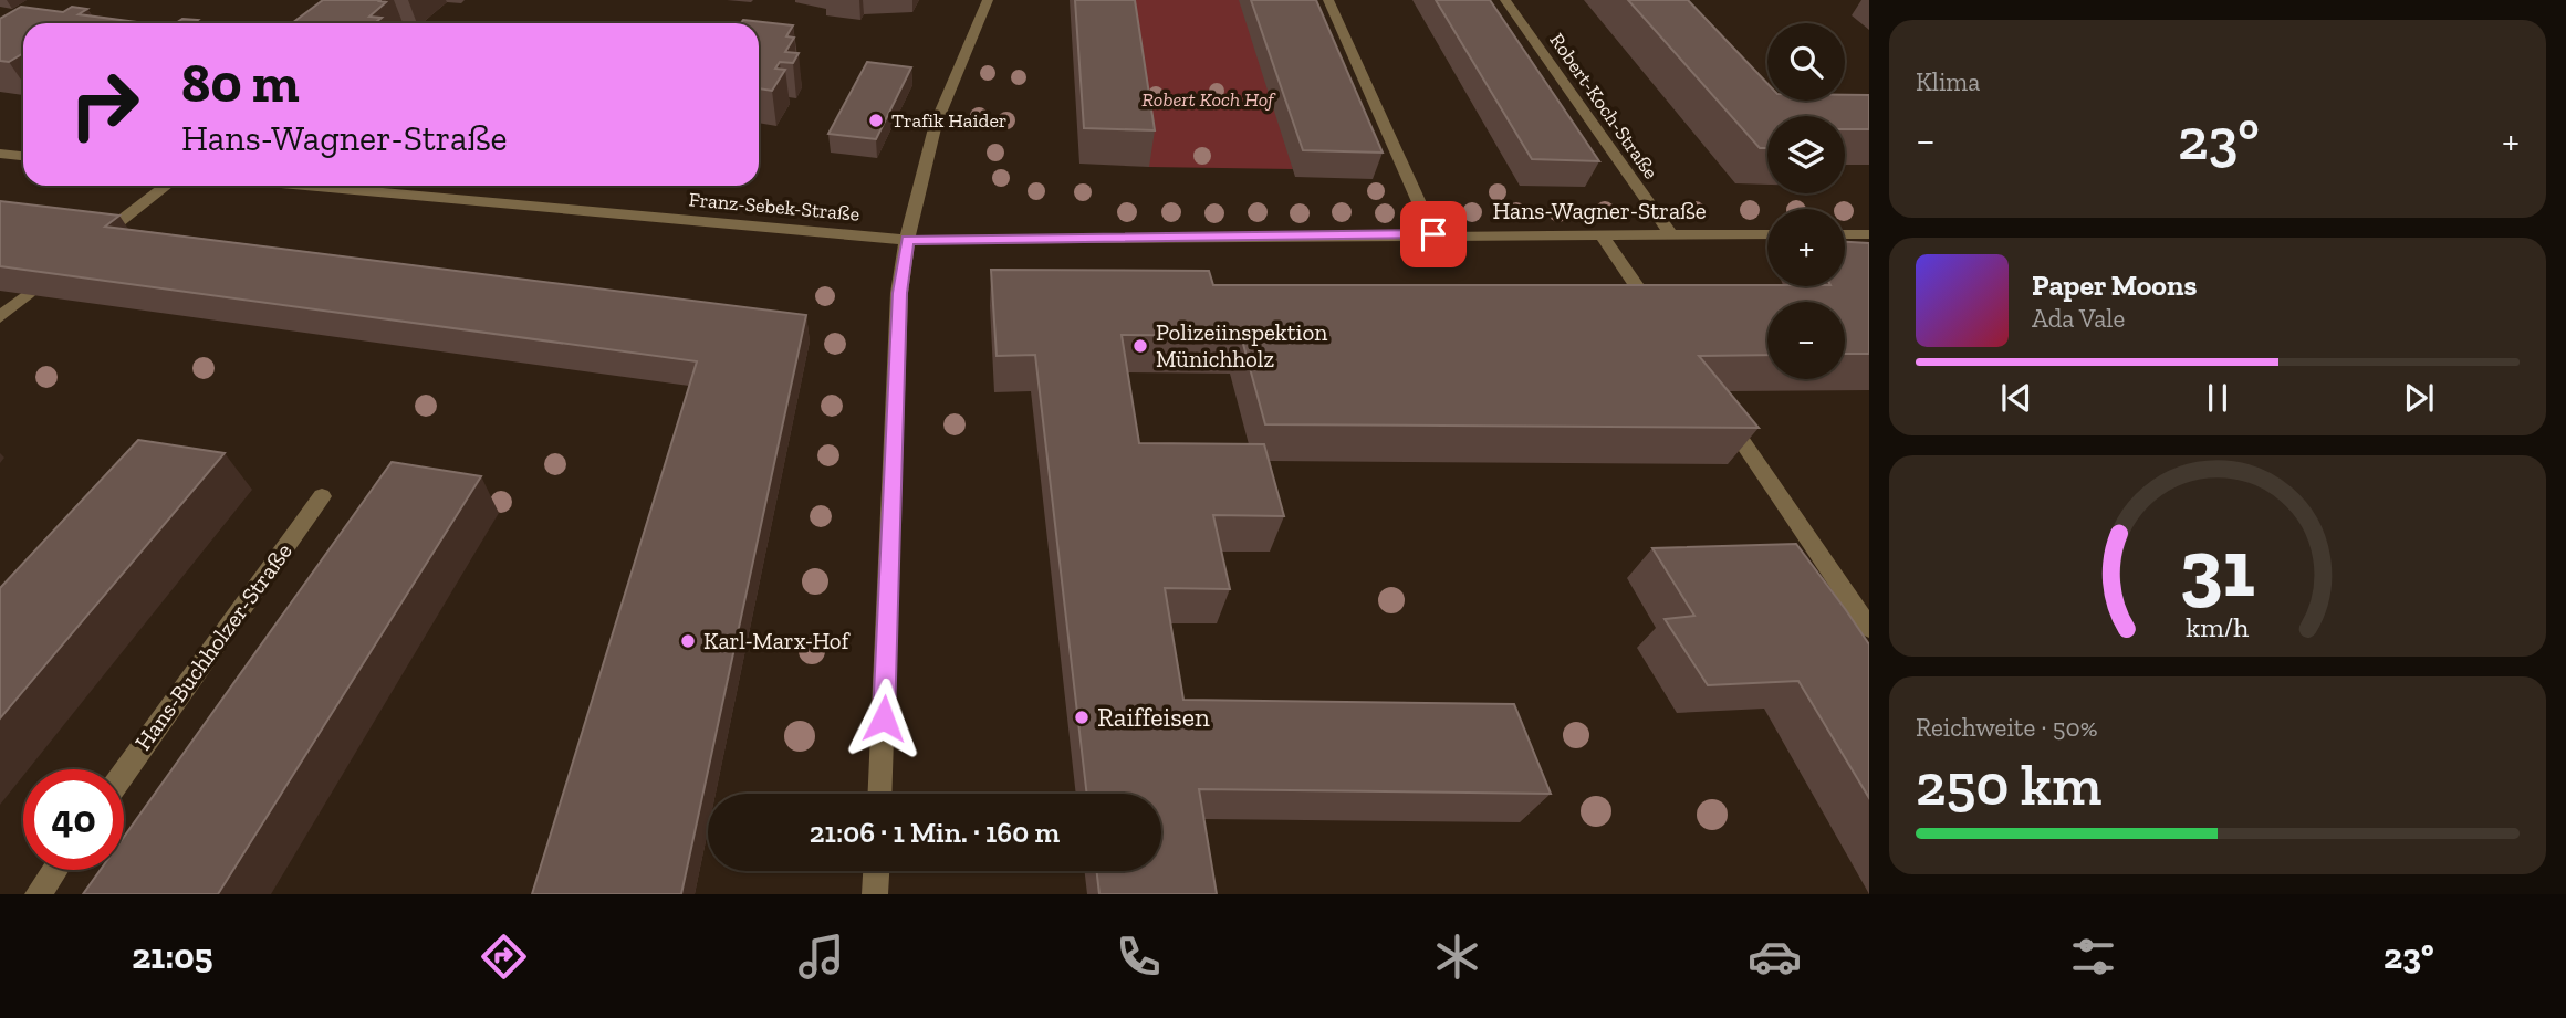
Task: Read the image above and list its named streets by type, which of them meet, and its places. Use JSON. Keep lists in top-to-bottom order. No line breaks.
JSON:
{"streets":{"street":["Robert-Koch-Straße","Franz-Sebek-Straße","Hans-Wagner-Straße","Hans-Buchholzer-Straße"]},"crossings":[["Robert-Koch-Straße","Hans-Wagner-Straße"],["Franz-Sebek-Straße","Hans-Wagner-Straße"]],"parks":["Robert Koch Hof"],"places":["Trafik Haider","Polizeiinspektion Münichholz","Karl-Marx-Hof","Raiffeisen"],"page":{"tile":["Klima",["Reichweite · 50%","250 km"]],"map_buttons":["+","−"],"turn":["80 m","Hans-Wagner-Straße"],"heat":["−","23°","+"],"song":["Paper Moons","Ada Vale"],"limit":"40","trip":"21:06 · 1 Min. · 160 m","tabs":["21:05","23°"],"gauge":["31","km/h"]}}
